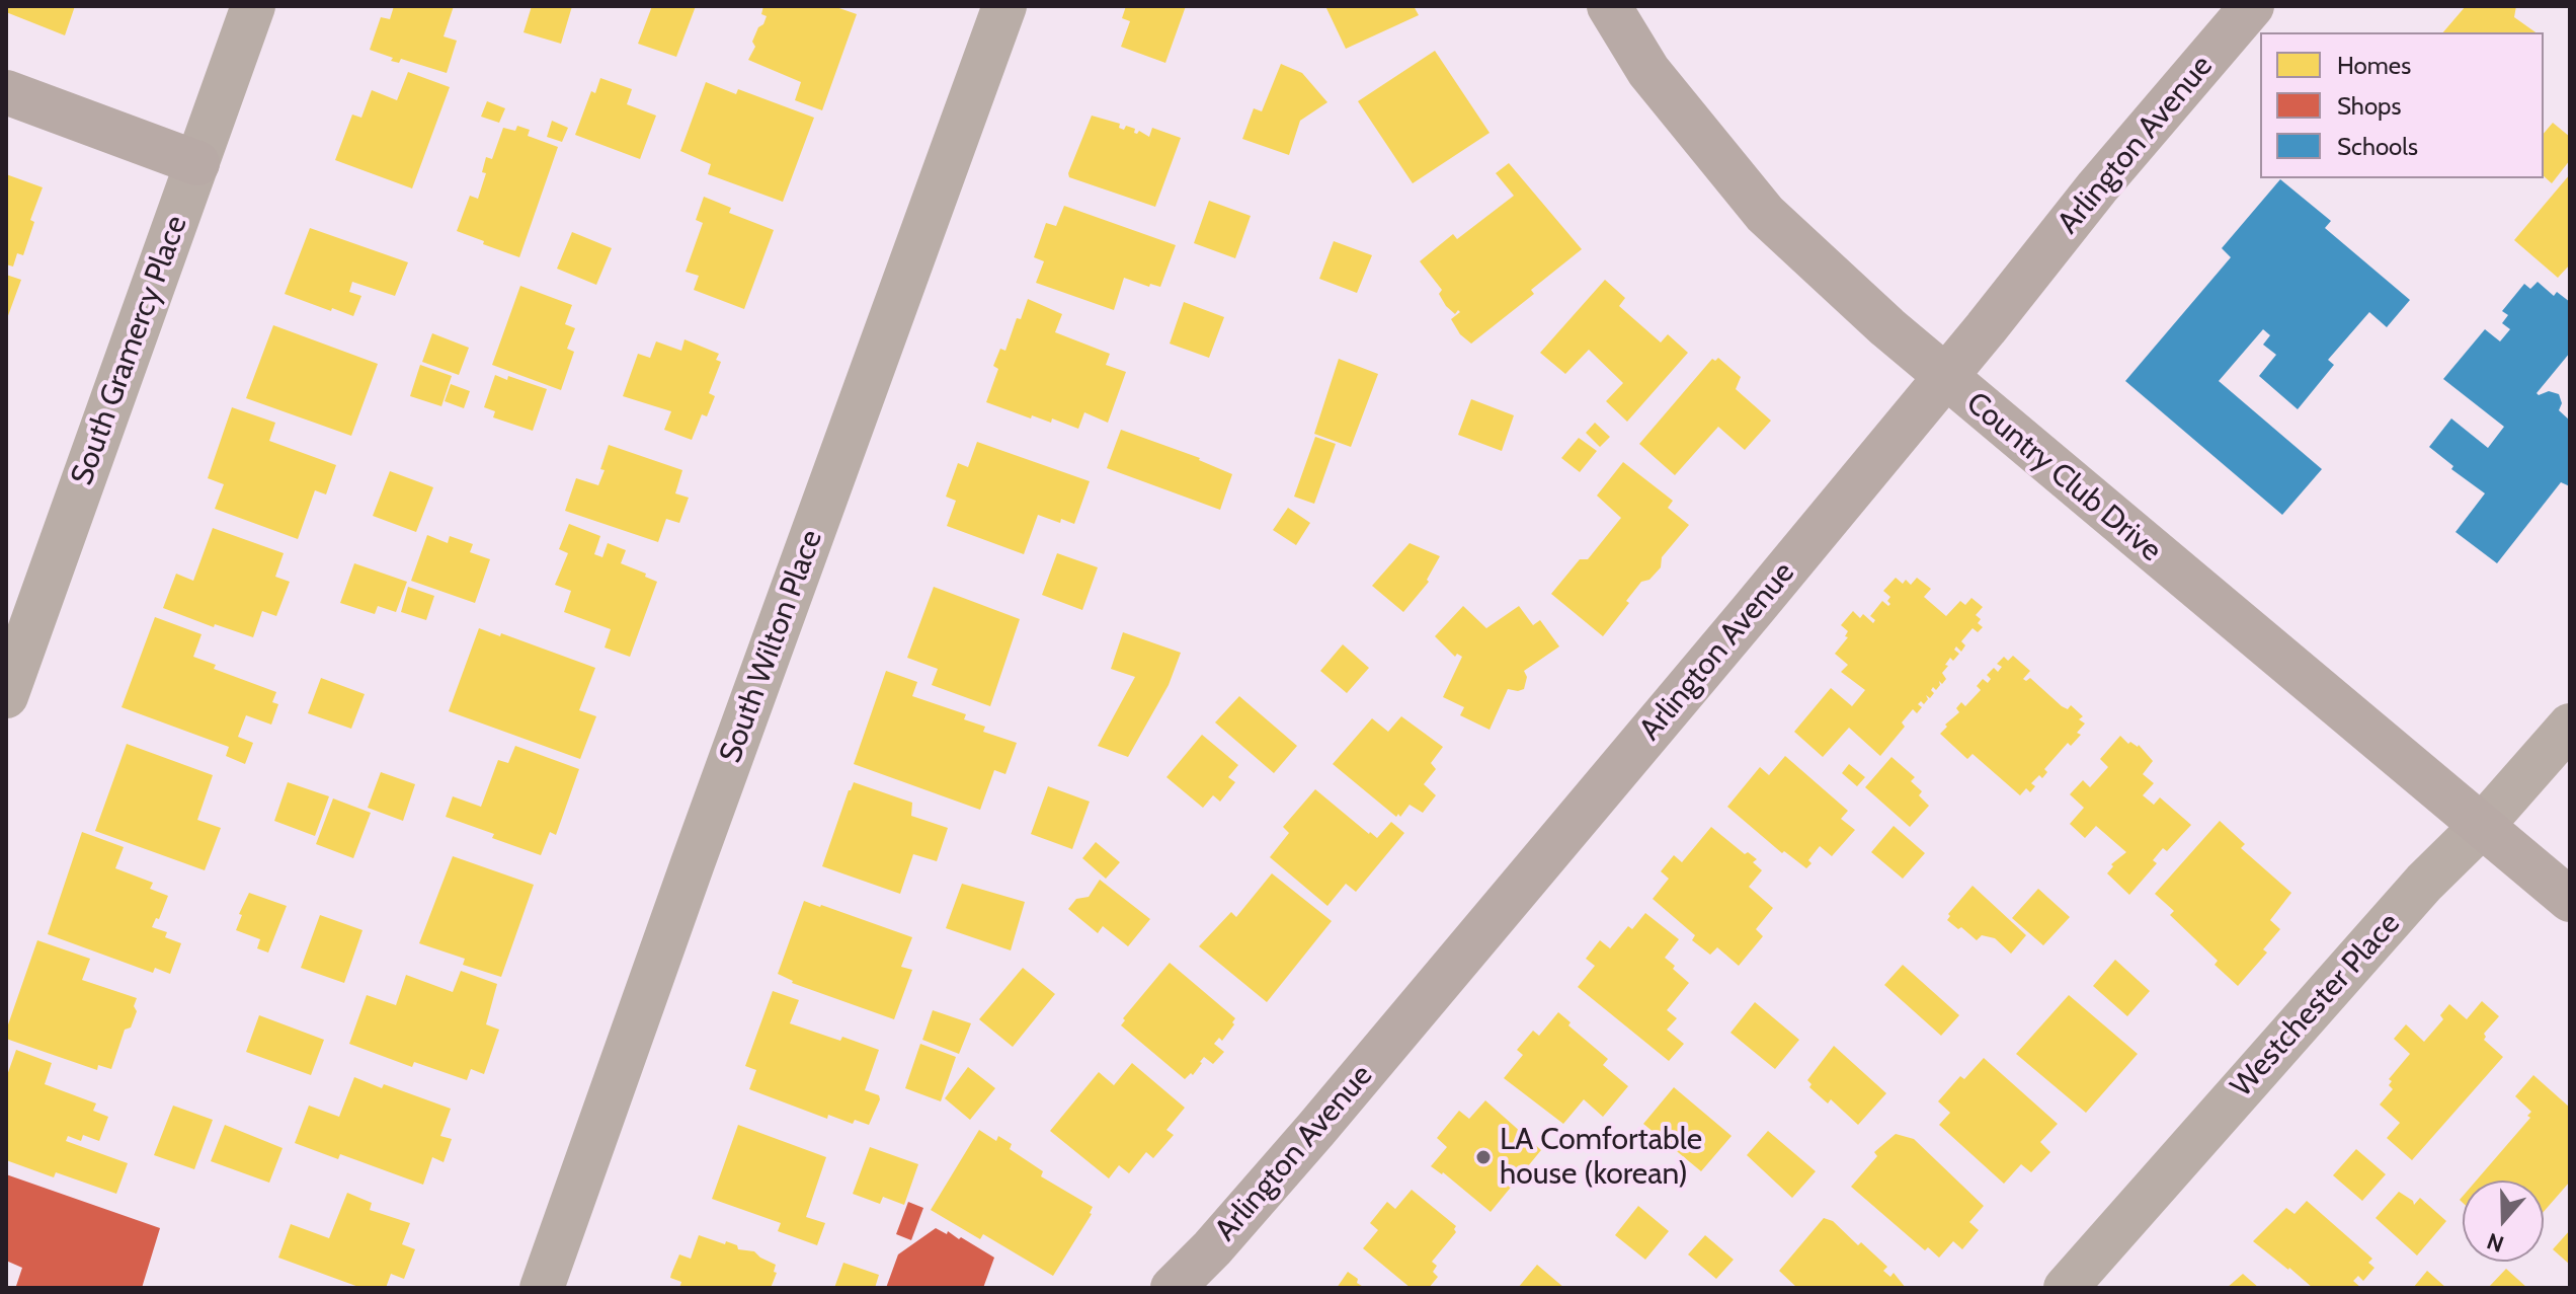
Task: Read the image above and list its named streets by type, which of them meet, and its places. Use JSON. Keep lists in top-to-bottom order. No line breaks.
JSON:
{"streets":{"main road":["Arlington Avenue","Country Club Drive"],"street":["South Gramercy Place","South Wilton Place","Westchester Place"]},"crossings":[["Arlington Avenue","Country Club Drive"],["Country Club Drive","Westchester Place"]],"places":["LA Comfortable house (korean)"],"legend":["Homes","Shops","Schools"],"north":"bottom"}
